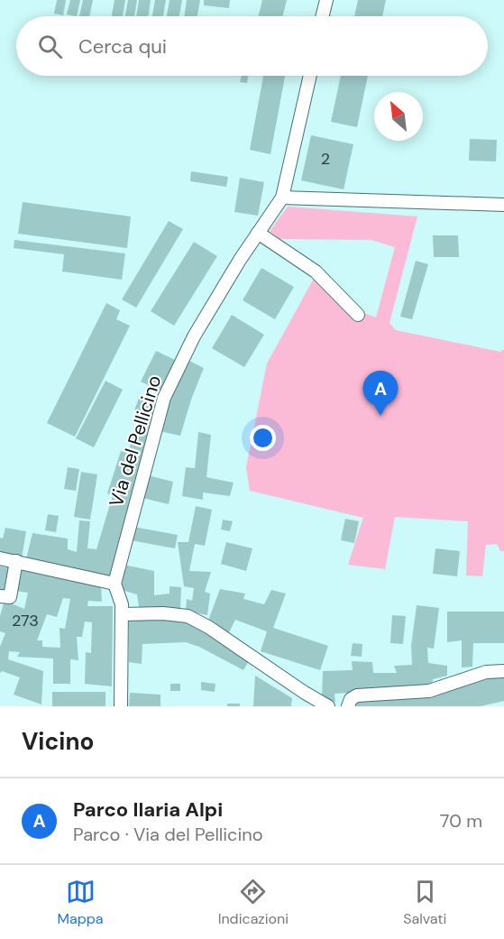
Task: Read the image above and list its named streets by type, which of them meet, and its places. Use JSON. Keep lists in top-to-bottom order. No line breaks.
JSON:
{"streets":{"street":["Via del Pellicino"]},"house_numbers":["2","273"],"north":"top left","page":{"search":"Cerca qui","pins":"A","heading":"Vicino","list":[{"mark":"A","name":"Parco Ilaria Alpi","note":"Parco · Via del Pellicino","value":"70 m"}],"nav":["Mappa","Indicazioni","Salvati"]}}
